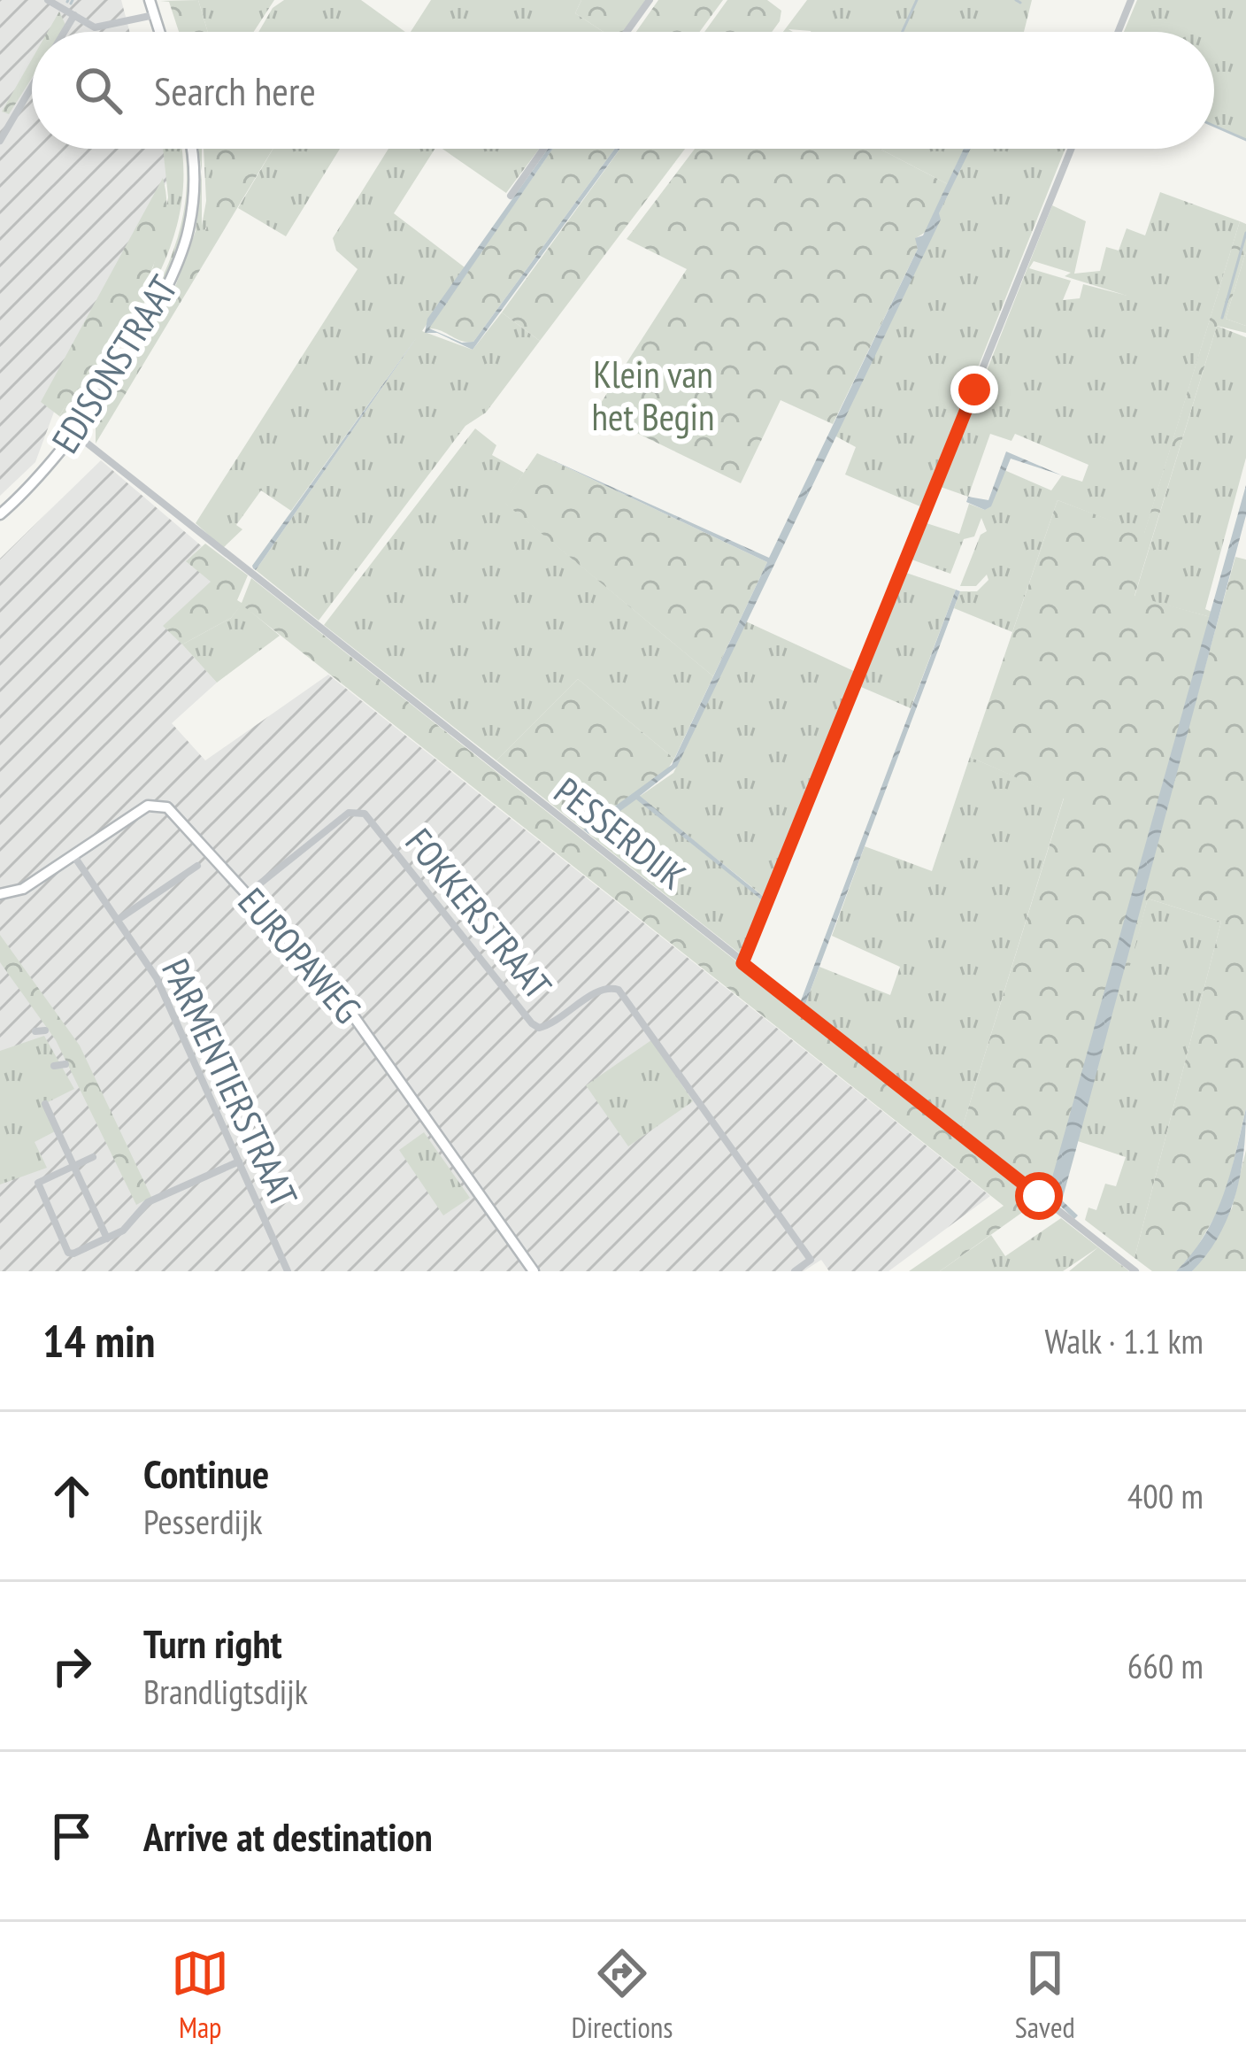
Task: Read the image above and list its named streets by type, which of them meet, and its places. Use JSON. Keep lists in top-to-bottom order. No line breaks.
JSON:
{"streets":{"main road":["EDISONSTRAAT","EUROPAWEG"],"street":["PESSERDIJK","FOKKERSTRAAT","PARMENTIERSTRAAT"]},"crossings":[["EDISONSTRAAT","PESSERDIJK"],["FOKKERSTRAAT","EUROPAWEG"],["EUROPAWEG","PARMENTIERSTRAAT"]],"parks":["Klein van het Begin"],"page":{"search":"Search here","heading":["14 min","Walk · 1.1 km"],"list":[["Continue","Pesserdijk","400 m"],["Turn right","Brandligtsdijk","660 m"],"Arrive at destination"],"nav":["Map","Directions","Saved"]}}
